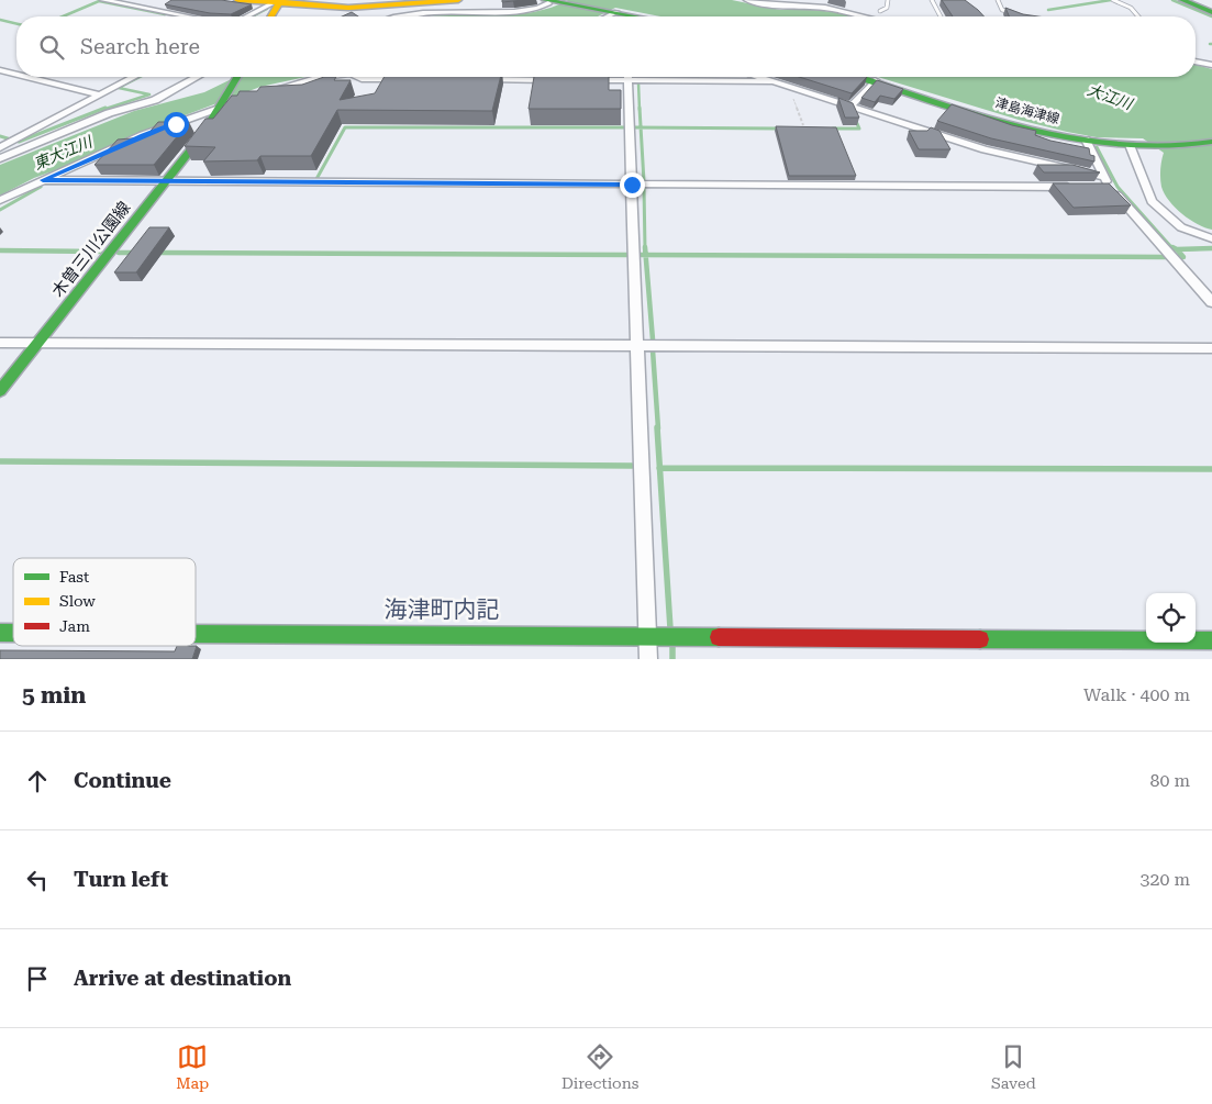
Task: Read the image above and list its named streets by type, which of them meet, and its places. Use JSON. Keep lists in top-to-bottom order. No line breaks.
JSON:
{"streets":{"main road":["津島海津線","木曽三川公園線"]},"districts":["海津町内記"],"water":["大江川","東大江川"],"legend":["Fast","Slow","Jam"],"page":{"search":"Search here","heading":["5 min","Walk · 400 m"],"list":[["Continue","80 m"],["Turn left","320 m"],"Arrive at destination"],"nav":["Map","Directions","Saved"]}}
